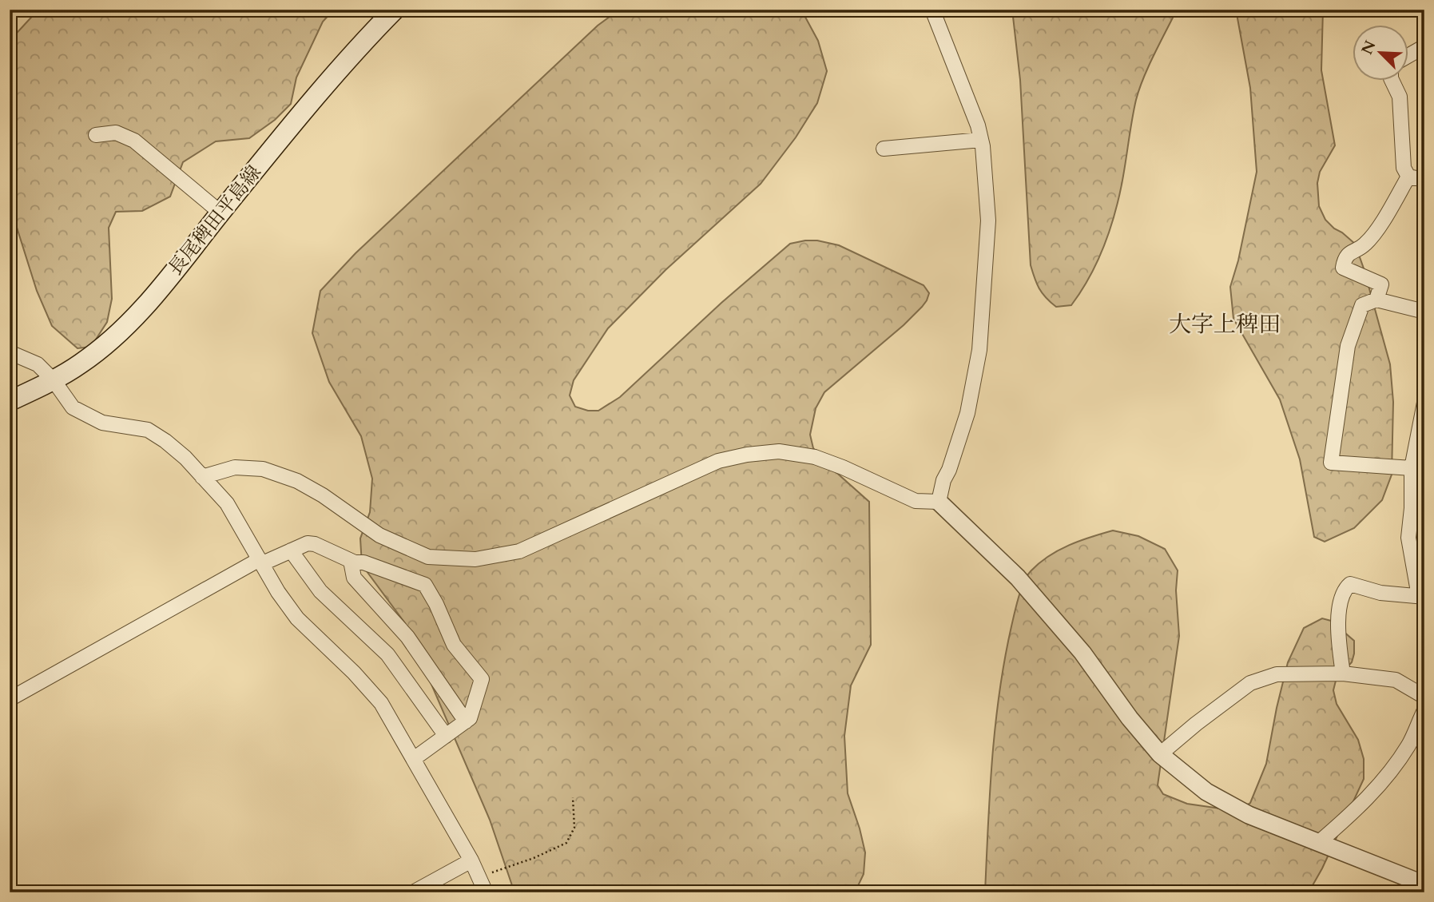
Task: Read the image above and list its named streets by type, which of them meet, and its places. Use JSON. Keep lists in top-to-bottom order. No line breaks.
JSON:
{"streets":{"main road":["長尾稗田平島線"]},"districts":["大字上稗田"],"north":"top left"}
